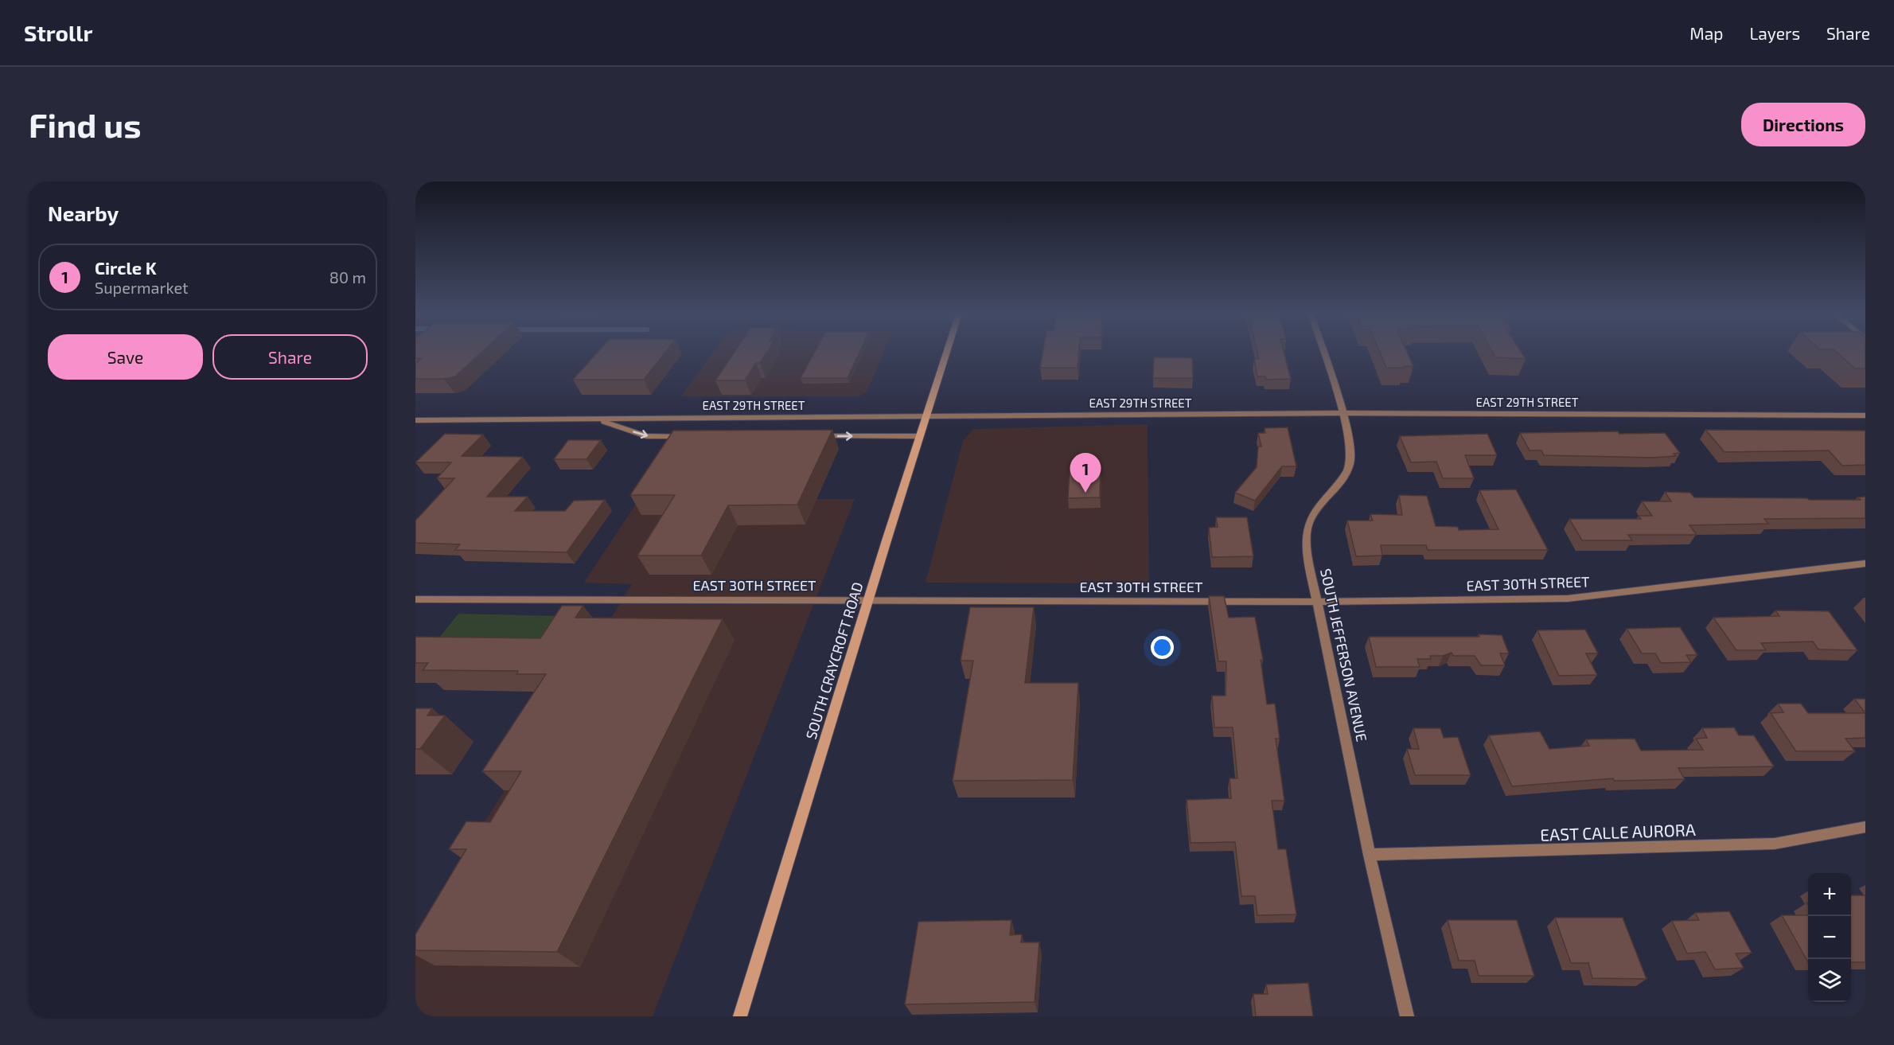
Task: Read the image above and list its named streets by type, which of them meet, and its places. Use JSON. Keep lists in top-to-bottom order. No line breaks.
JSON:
{"streets":{"main road":["SOUTH CRAYCROFT ROAD"],"street":["EAST 29TH STREET","EAST 30TH STREET","SOUTH JEFFERSON AVENUE","EAST CALLE AURORA"]},"crossings":[["EAST 29TH STREET","SOUTH JEFFERSON AVENUE"],["EAST 29TH STREET","SOUTH CRAYCROFT ROAD"],["EAST 30TH STREET","SOUTH JEFFERSON AVENUE"],["EAST 30TH STREET","SOUTH CRAYCROFT ROAD"],["SOUTH JEFFERSON AVENUE","EAST CALLE AURORA"]],"page":{"header":"Strollr","nav":["Map","Layers","Share"],"buttons":["Directions",["Save","Share"]],"title":"Find us","heading":"Nearby","list":[{"mark":"1","name":"Circle K","note":"Supermarket","value":"80 m"}],"pins":"1","map_buttons":["+","−"]}}
